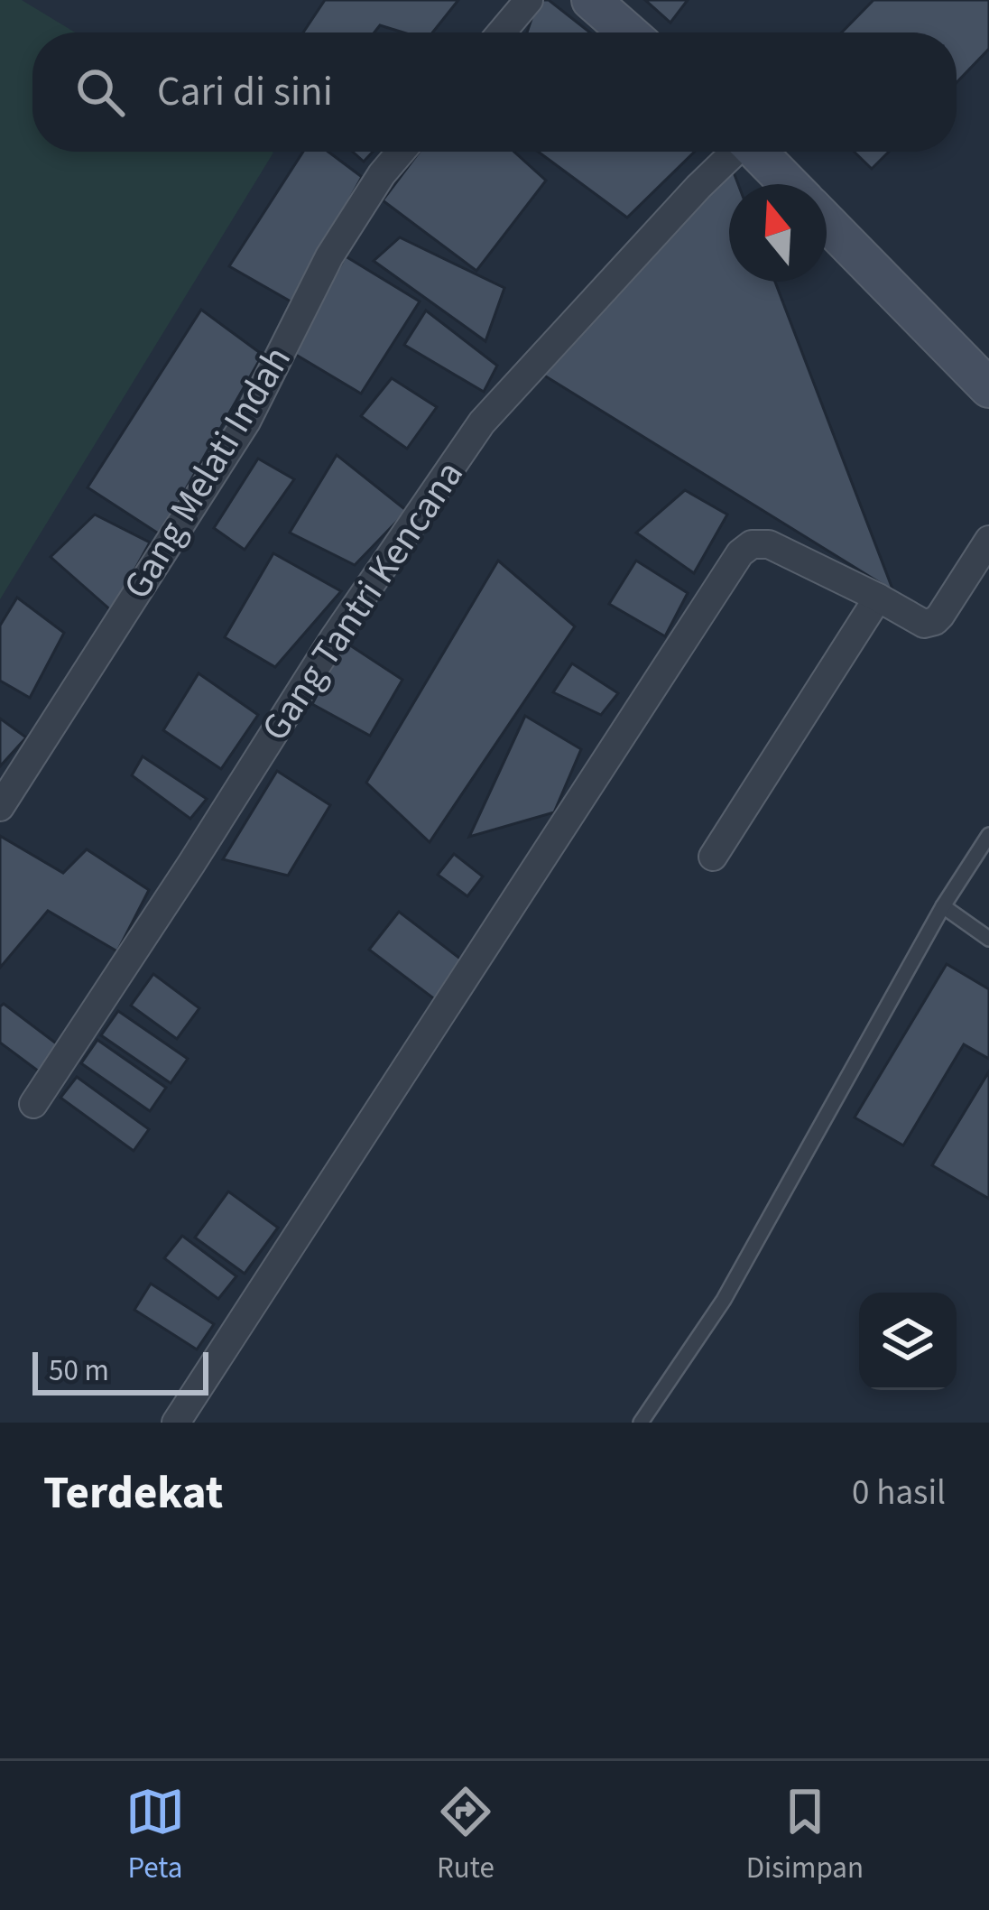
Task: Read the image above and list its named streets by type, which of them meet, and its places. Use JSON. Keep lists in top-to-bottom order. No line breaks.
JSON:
{"streets":{"street":["Gang Melati Indah","Gang Tantri Kencana"]},"scale_bar":"50 m","north":"top","page":{"search":"Cari di sini","scale":"50 m","heading":["Terdekat","0 hasil"],"nav":["Peta","Rute","Disimpan"]}}
